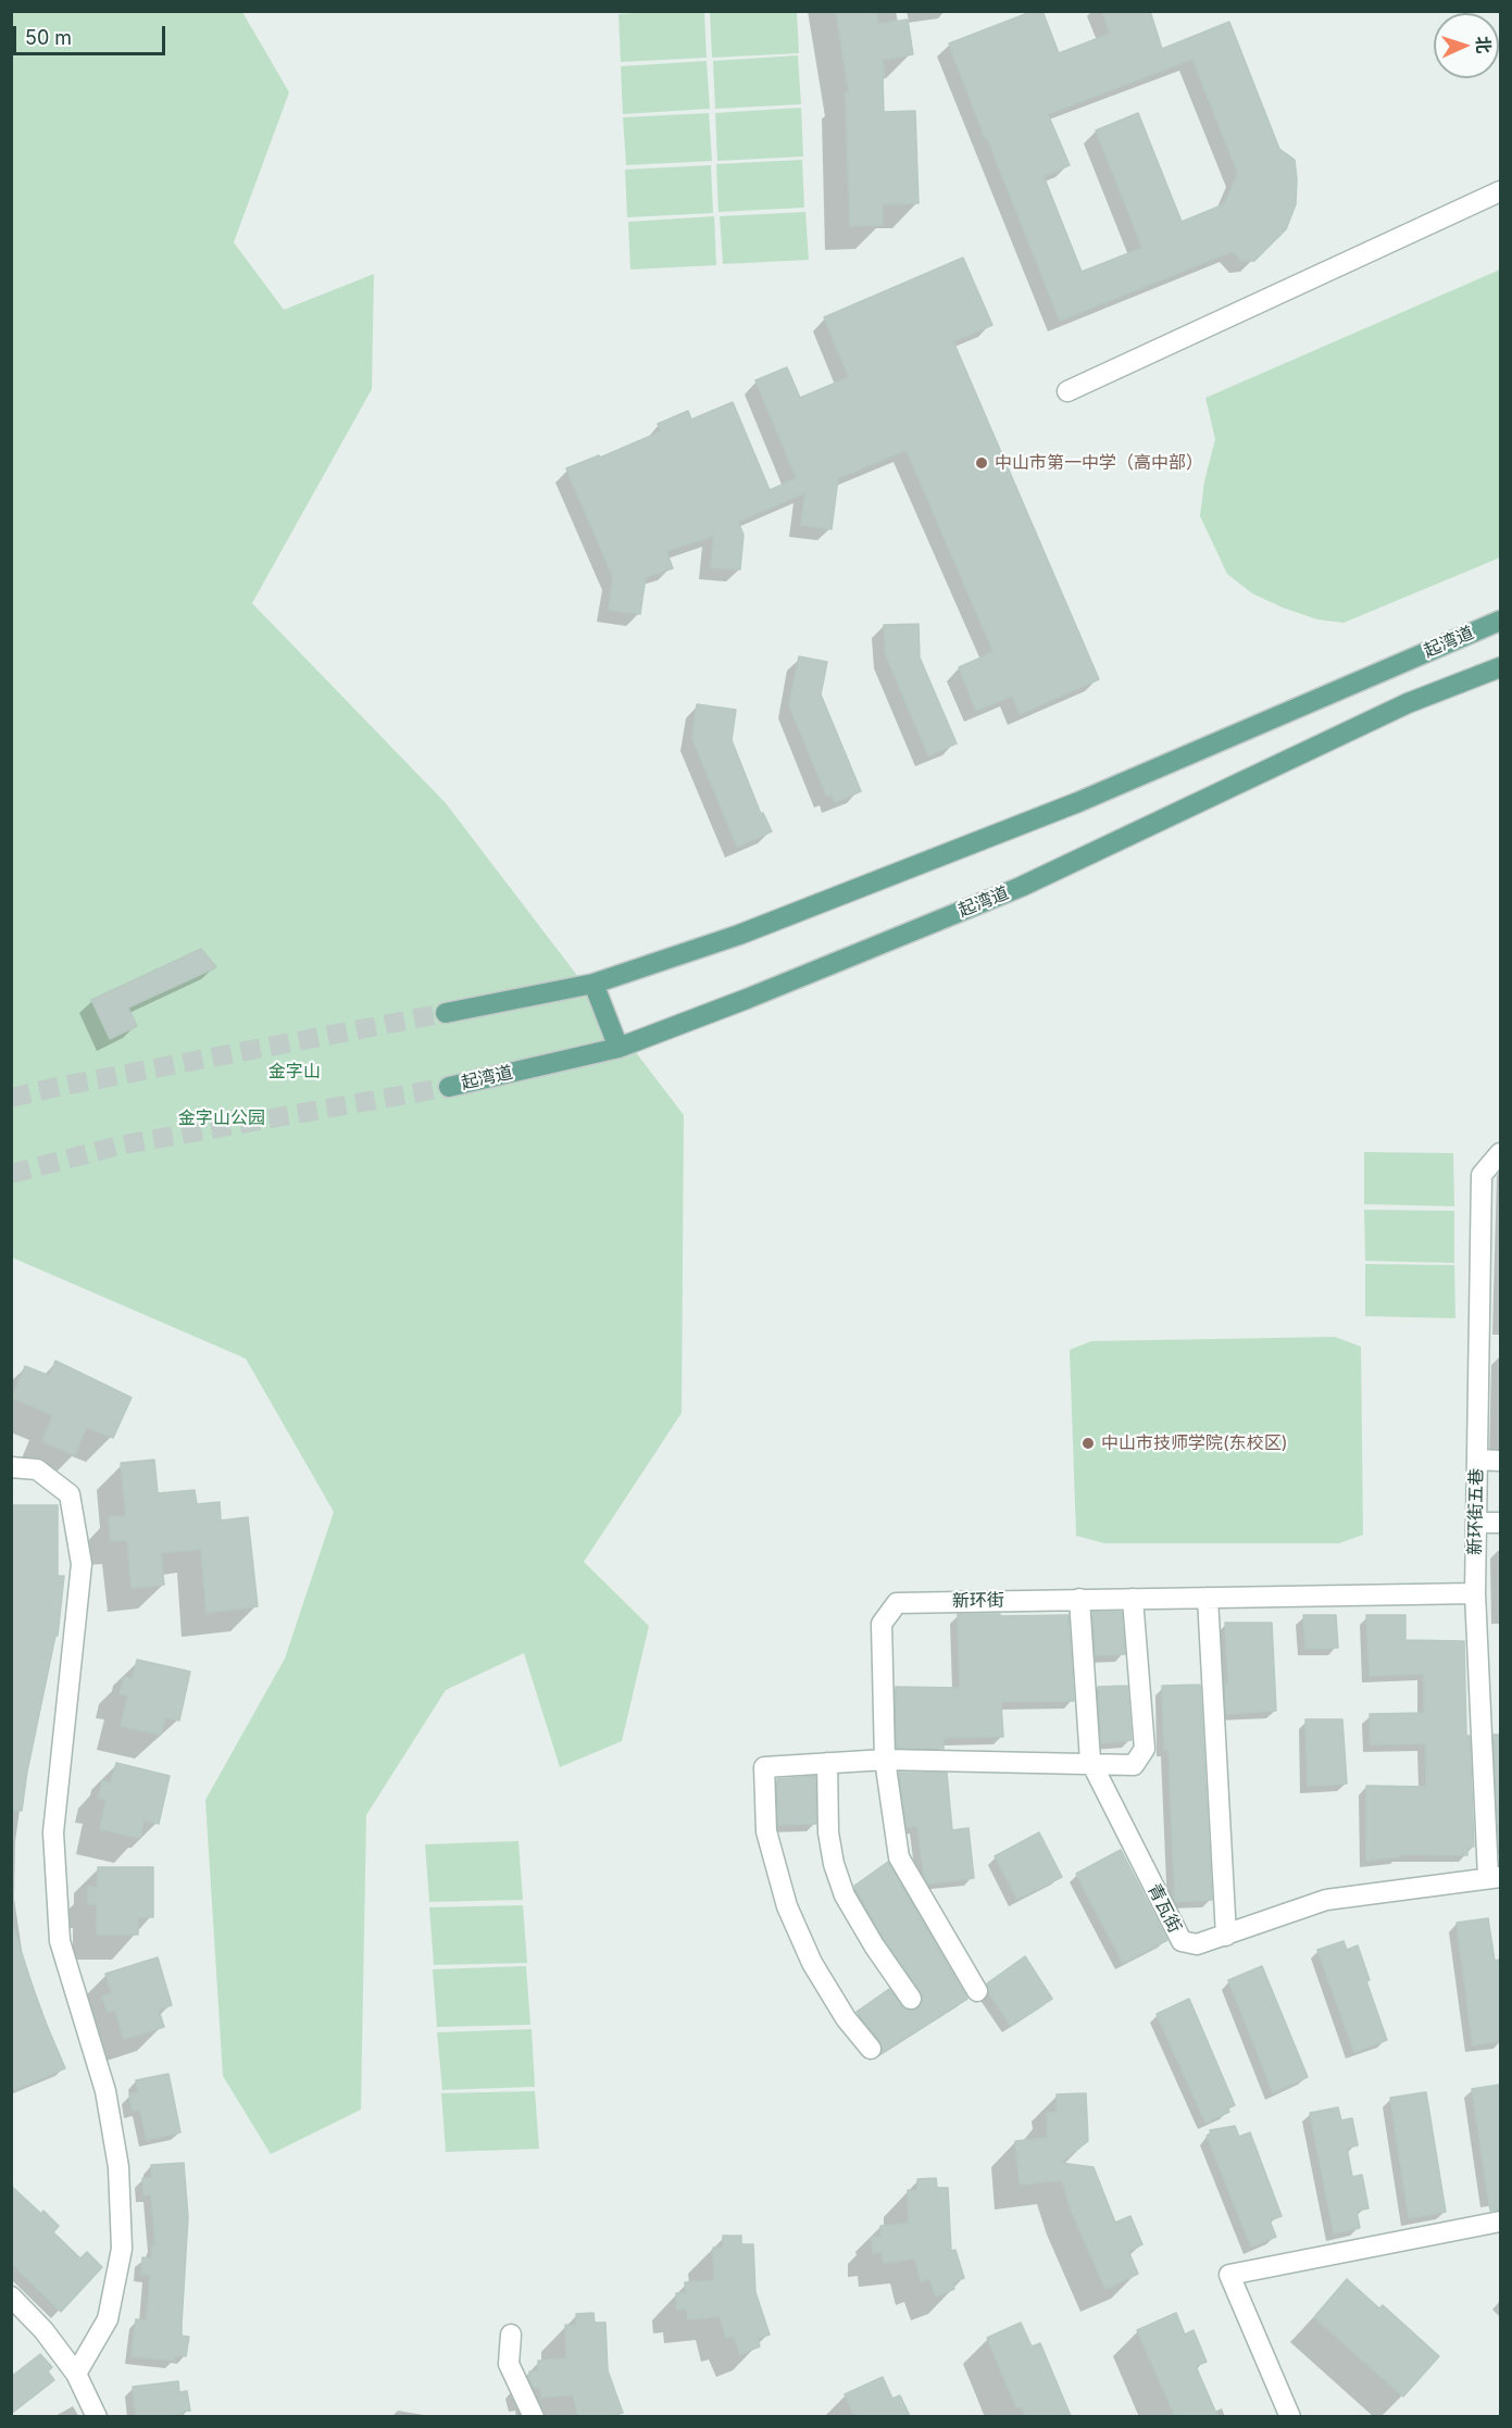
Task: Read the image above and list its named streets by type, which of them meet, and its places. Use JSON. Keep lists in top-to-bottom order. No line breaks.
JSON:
{"streets":{"main road":["起湾道"],"street":["新环街五巷","新环街","青瓦街"]},"crossings":[["新环街五巷","新环街"],["新环街五巷","青瓦街"],["新环街","青瓦街"]],"parks":["金字山","金字山公园"],"places":["中山市第一中学（高中部）","中山市技师学院(东校区)"],"scale_bar":"50 m","north":"right"}
